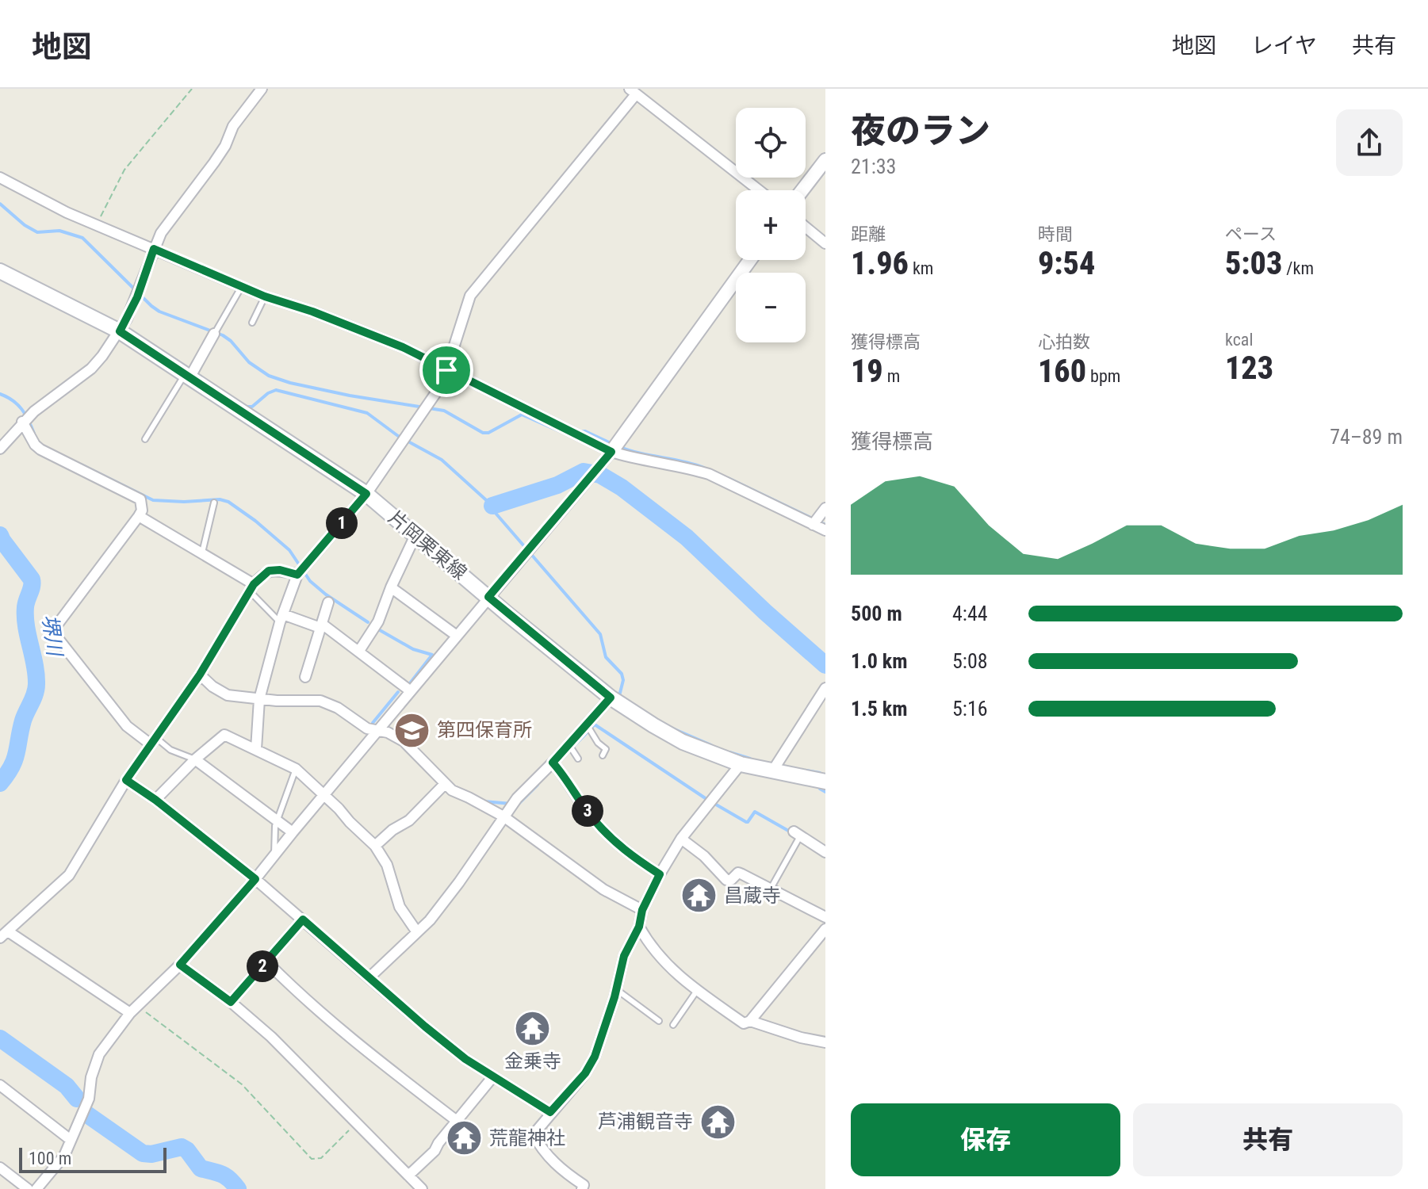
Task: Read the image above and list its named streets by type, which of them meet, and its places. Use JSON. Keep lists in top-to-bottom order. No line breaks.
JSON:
{"streets":{"main road":["片岡栗東線"]},"water":["堺川"],"places":{"school or university":["第四保育所"],"temple":["昌蔵寺","金乗寺","芦浦観音寺","荒龍神社"]},"scale_bar":"100 m","page":{"header":"地図","nav":["地図","レイヤ","共有"],"heading":["夜のラン","21:33"],"map_buttons":["+","−"],"stats":[["距離","1.96 km"],["時間","9:54"],["ペース","5:03 /km"],["獲得標高","19 m"],["心拍数","160 bpm"],["kcal","123"]],"chart":["獲得標高","74–89 m"],"pins":["1","3","2"],"list":[{"name":"500 m","note":"4:44"},{"name":"1.0 km","note":"5:08"},{"name":"1.5 km","note":"5:16"}],"buttons":["保存","共有"],"scale":"100 m"}}
